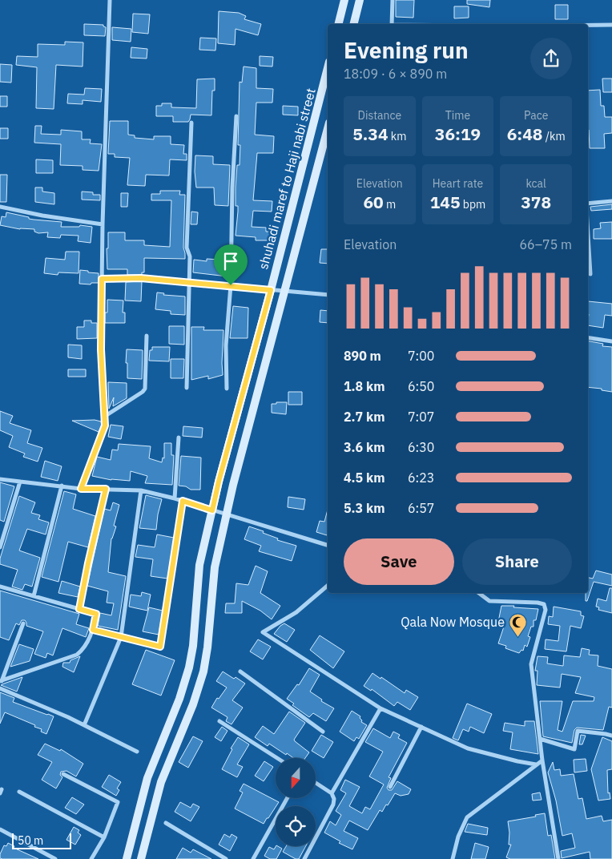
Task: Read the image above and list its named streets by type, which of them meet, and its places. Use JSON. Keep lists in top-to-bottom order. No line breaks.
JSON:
{"streets":{"main road":["shuhadi maref to Haji nabi street"]},"places":{"mosque":["Qala Now Mosque"]},"scale_bar":"50 m","north":"bottom","page":{"heading":["Evening run","18:09 · 6 × 890 m"],"stats":[["Distance","5.34 km"],["Time","36:19"],["Pace","6:48 /km"],["Elevation","60 m"],["Heart rate","145 bpm"],["kcal","378"]],"chart":["Elevation","66–75 m"],"list":[{"name":"890 m","note":"7:00"},{"name":"1.8 km","note":"6:50"},{"name":"2.7 km","note":"7:07"},{"name":"3.6 km","note":"6:30"},{"name":"4.5 km","note":"6:23"},{"name":"5.3 km","note":"6:57"}],"buttons":["Save","Share"],"scale":"50 m"}}
